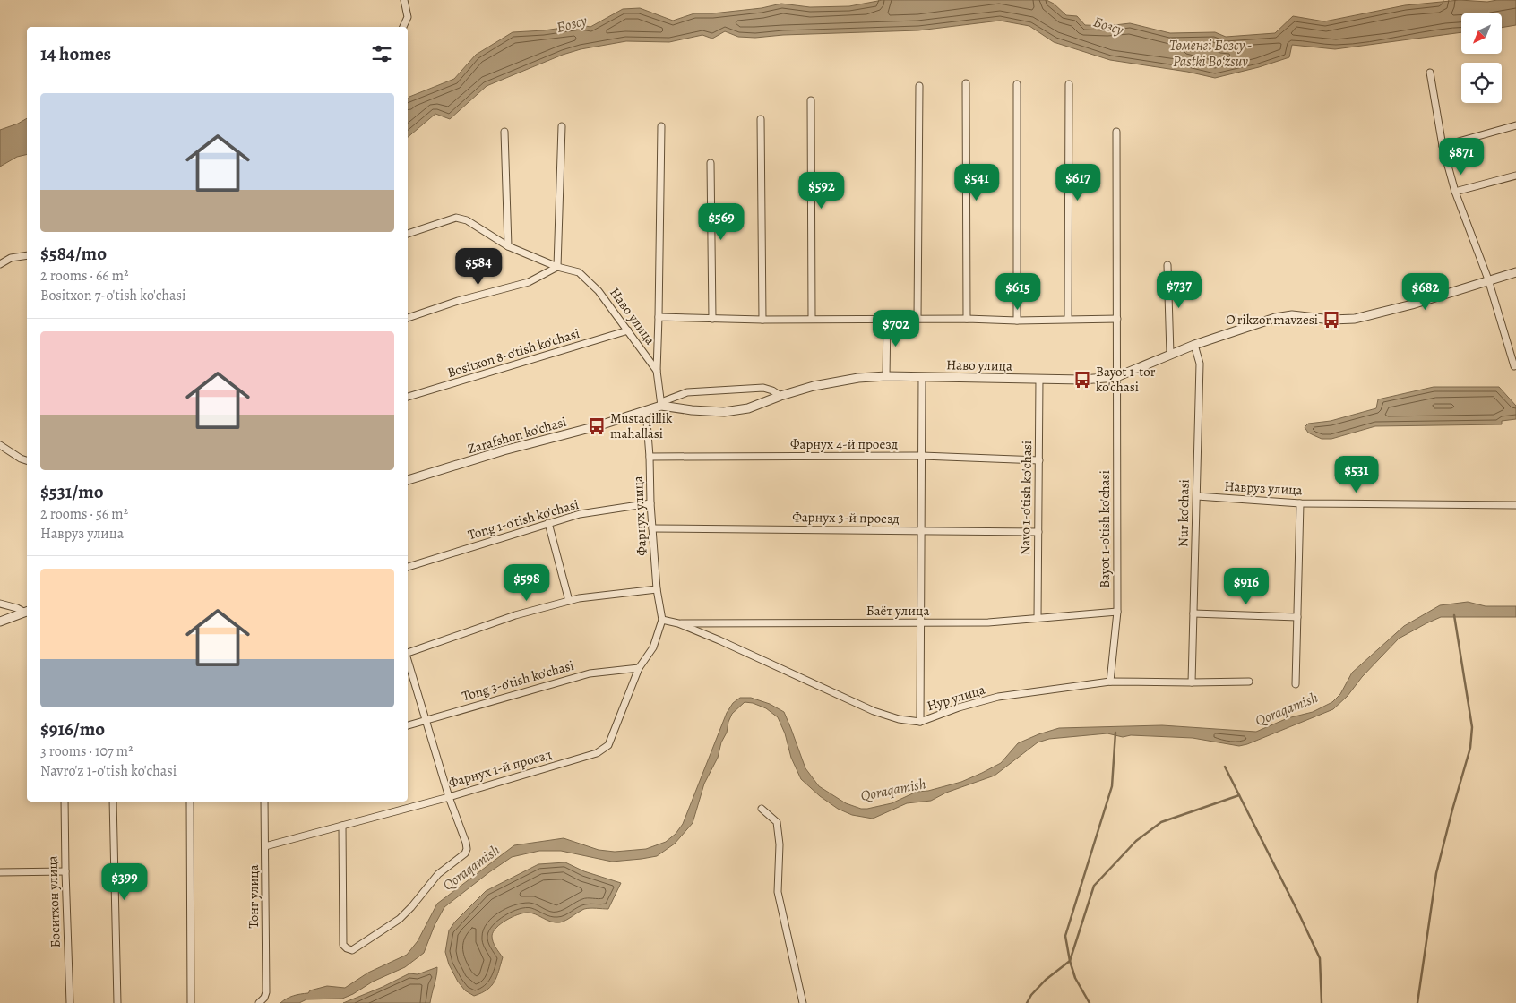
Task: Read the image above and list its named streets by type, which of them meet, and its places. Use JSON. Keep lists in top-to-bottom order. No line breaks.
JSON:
{"streets":{"street":["Наво улица","Bositxon 8-o'tish ko'chasi","Zarafshon ko'chasi","Фарнух 4-й проезд","Навруз улица","Navo 1-o'tish ko'chasi","Nur ko'chasi","Фарнух улица","Фарнух 3-й проезд","Tong 1-o'tish ko'chasi","Bayot 1-o'tish ko'chasi","Баёт улица","Tong 3-o'tish ko'chasi","Нур улица","Фарнух 1-й проезд","Тонг улица","Боситхон улица"]},"crossings":[["Наво улица","Bositxon 8-o'tish ko'chasi"],["Наво улица","Zarafshon ko'chasi"],["Наво улица","Navo 1-o'tish ko'chasi"],["Наво улица","Nur ko'chasi"],["Наво улица","Bayot 1-o'tish ko'chasi"],["Zarafshon ko'chasi","Фарнух улица"],["Фарнух 4-й проезд","Navo 1-o'tish ko'chasi"],["Фарнух 4-й проезд","Фарнух улица"],["Навруз улица","Nur ko'chasi"],["Navo 1-o'tish ko'chasi","Фарнух 3-й проезд"],["Navo 1-o'tish ko'chasi","Баёт улица"],["Nur ko'chasi","Нур улица"],["Фарнух улица","Фарнух 3-й проезд"],["Фарнух улица","Tong 1-o'tish ko'chasi"],["Фарнух улица","Нур улица"],["Фарнух улица","Фарнух 1-й проезд"],["Bayot 1-o'tish ko'chasi","Баёт улица"],["Bayot 1-o'tish ko'chasi","Нур улица"],["Баёт улица","Нур улица"],["Tong 3-o'tish ko'chasi","Фарнух 1-й проезд"],["Нур улица","Фарнух 1-й проезд"],["Фарнух 1-й проезд","Тонг улица"]],"water":["Бозсу","Төменгі Бозсу - Pastki Boʻzsuv","Qoraqamish"],"places":{"bus stop":["O'rikzor mavzesi","Bayot 1-tor ko'chasi","Mustaqillik mahallasi"]},"north":"bottom left","page":{"heading":"14 homes","list":[{"name":"$584/mo","note":"2 rooms · 66 m² · Bositxon 7-o'tish ko'chasi"},{"name":"$531/mo","note":"2 rooms · 56 m² · Навруз улица"},{"name":"$916/mo","note":"3 rooms · 107 m² · Navro'z 1-o'tish ko'chasi"}],"price":["$871","$541","$617","$592","$569","$584","$737","$615","$682","$702","$531","$598","$916","$399"]}}
